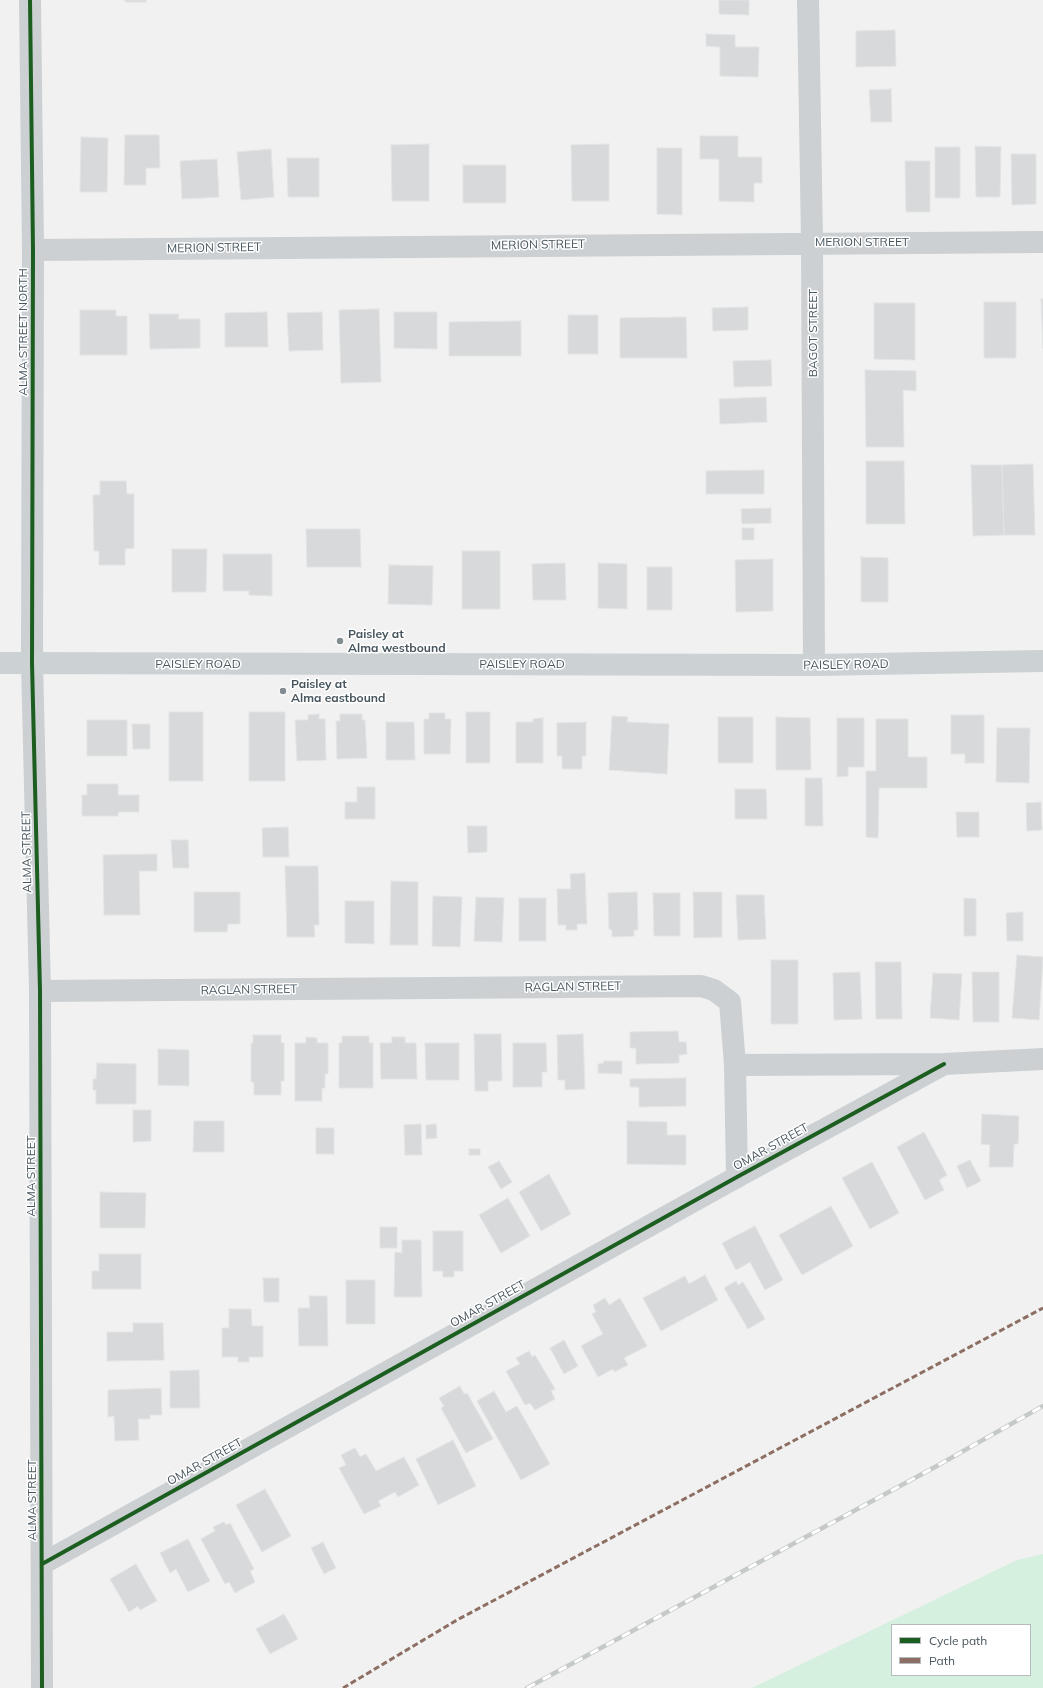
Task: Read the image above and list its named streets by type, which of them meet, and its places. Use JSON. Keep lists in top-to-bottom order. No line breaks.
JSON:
{"streets":{"main road":["PAISLEY ROAD"],"street":["MERION STREET","ALMA STREET NORTH","BAGOT STREET","ALMA STREET","RAGLAN STREET","OMAR STREET"]},"crossings":[["MERION STREET","ALMA STREET NORTH"],["MERION STREET","BAGOT STREET"],["ALMA STREET NORTH","PAISLEY ROAD"],["ALMA STREET NORTH","ALMA STREET"],["BAGOT STREET","PAISLEY ROAD"],["PAISLEY ROAD","ALMA STREET"],["ALMA STREET","RAGLAN STREET"],["ALMA STREET","OMAR STREET"],["RAGLAN STREET","OMAR STREET"]],"places":["Paisley at Alma westbound","Paisley at Alma eastbound"],"legend":["Cycle path","Path"]}
